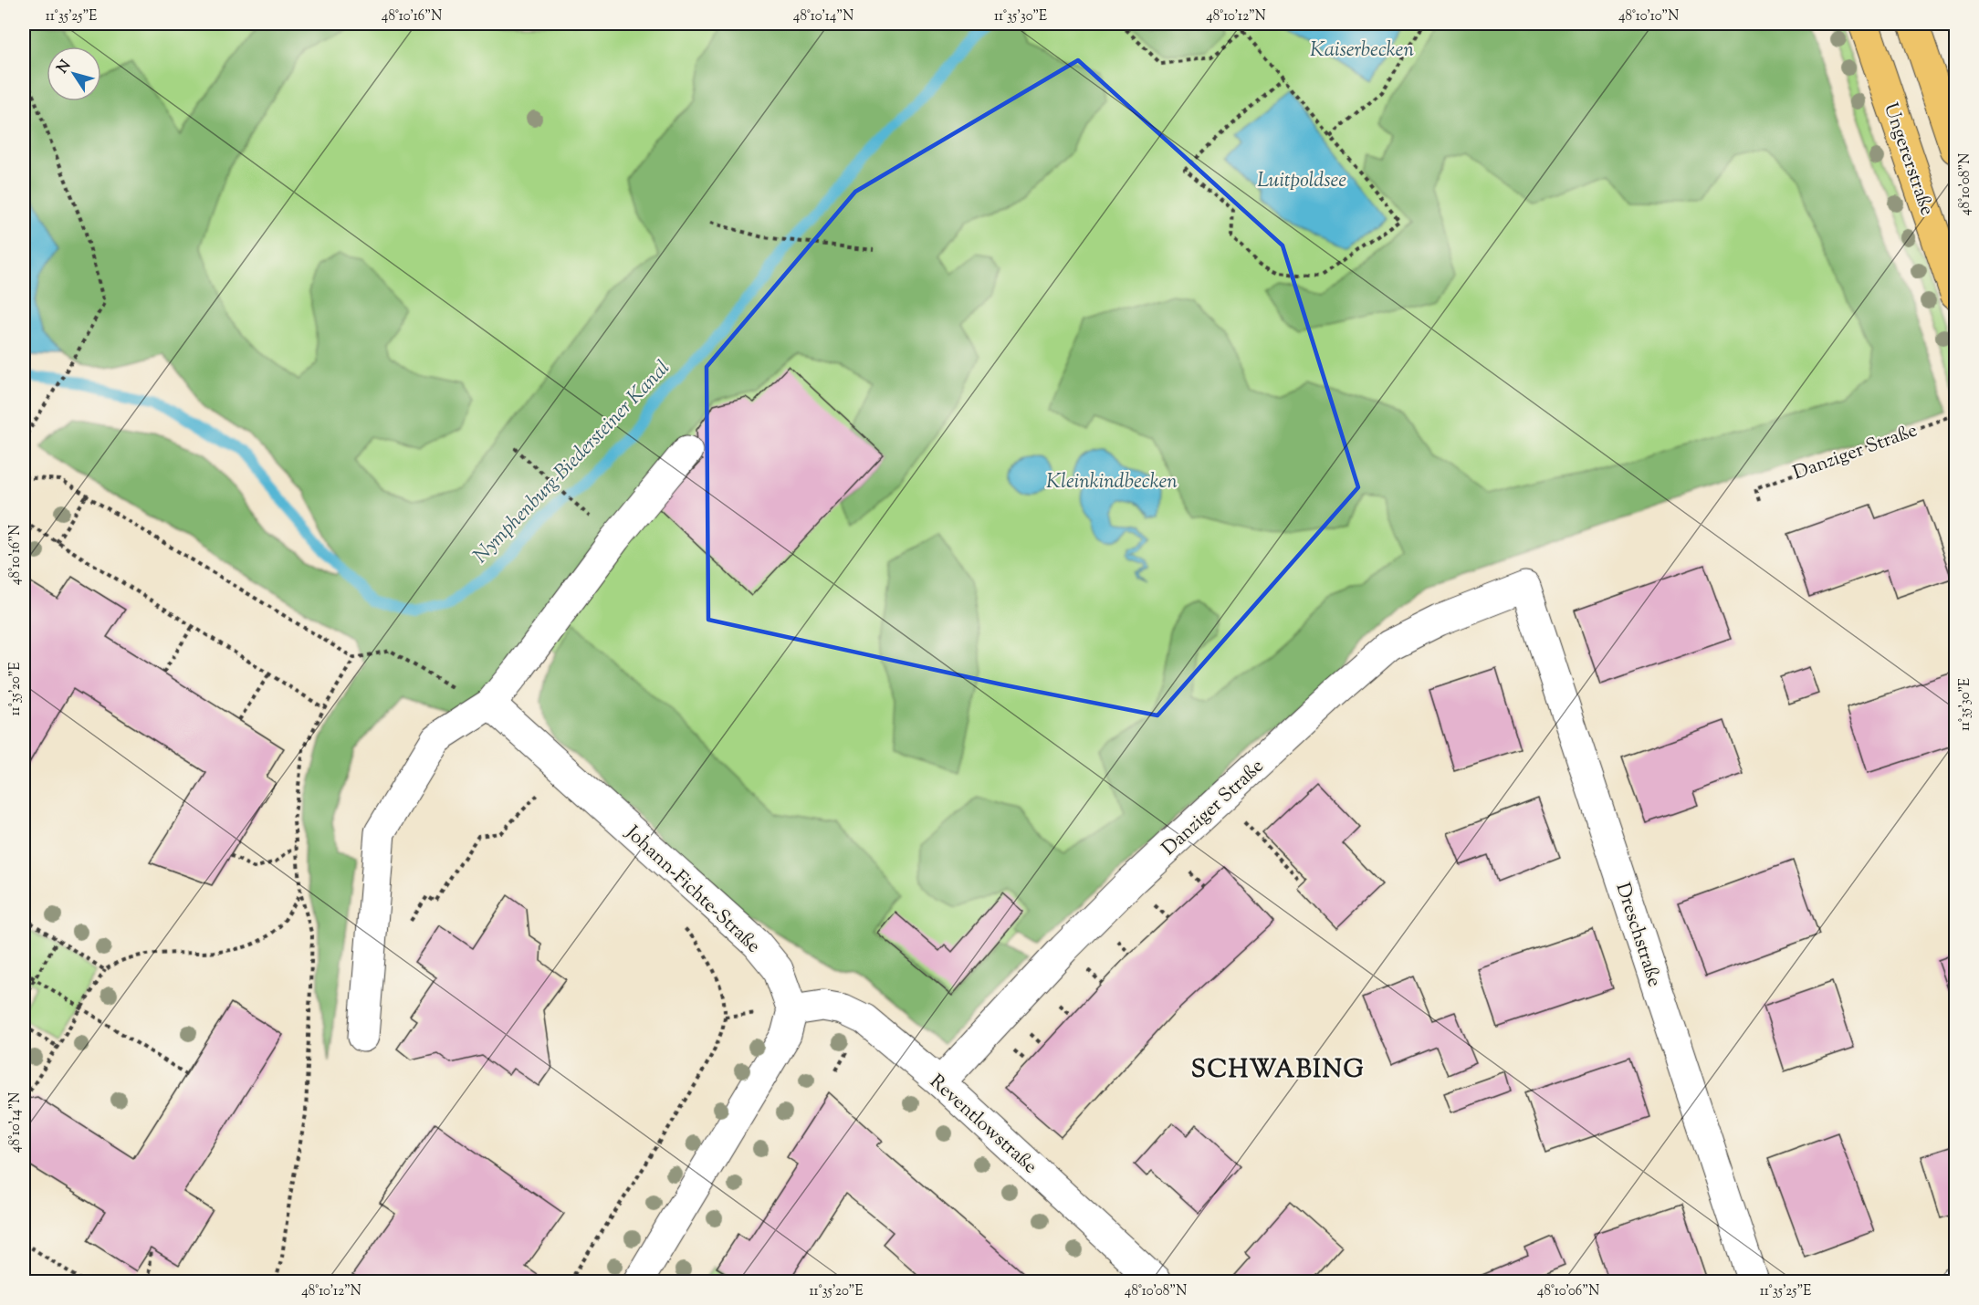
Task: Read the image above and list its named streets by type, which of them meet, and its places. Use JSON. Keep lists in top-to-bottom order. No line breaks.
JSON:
{"streets":{"main road":["Ungererstraße"],"street":["Danziger Straße","Johann-Fichte-Straße","Dreschstraße","Reventlowstraße"]},"crossings":[["Danziger Straße","Dreschstraße"],["Danziger Straße","Reventlowstraße"],["Johann-Fichte-Straße","Reventlowstraße"]],"districts":["SCHWABING"],"water":["Kaiserbecken","Luitpoldsee","Nymphenburg-Biedersteiner Kanal","Kleinkindbecken"],"north":"top left","coordinates":["11°35'25\"E","48°10'16\"N","48°10'14\"N","11°35'30\"E","48°10'12\"N","48°10'10\"N","48°10'08\"N","11°35'20\"E","48°10'06\"N"]}
